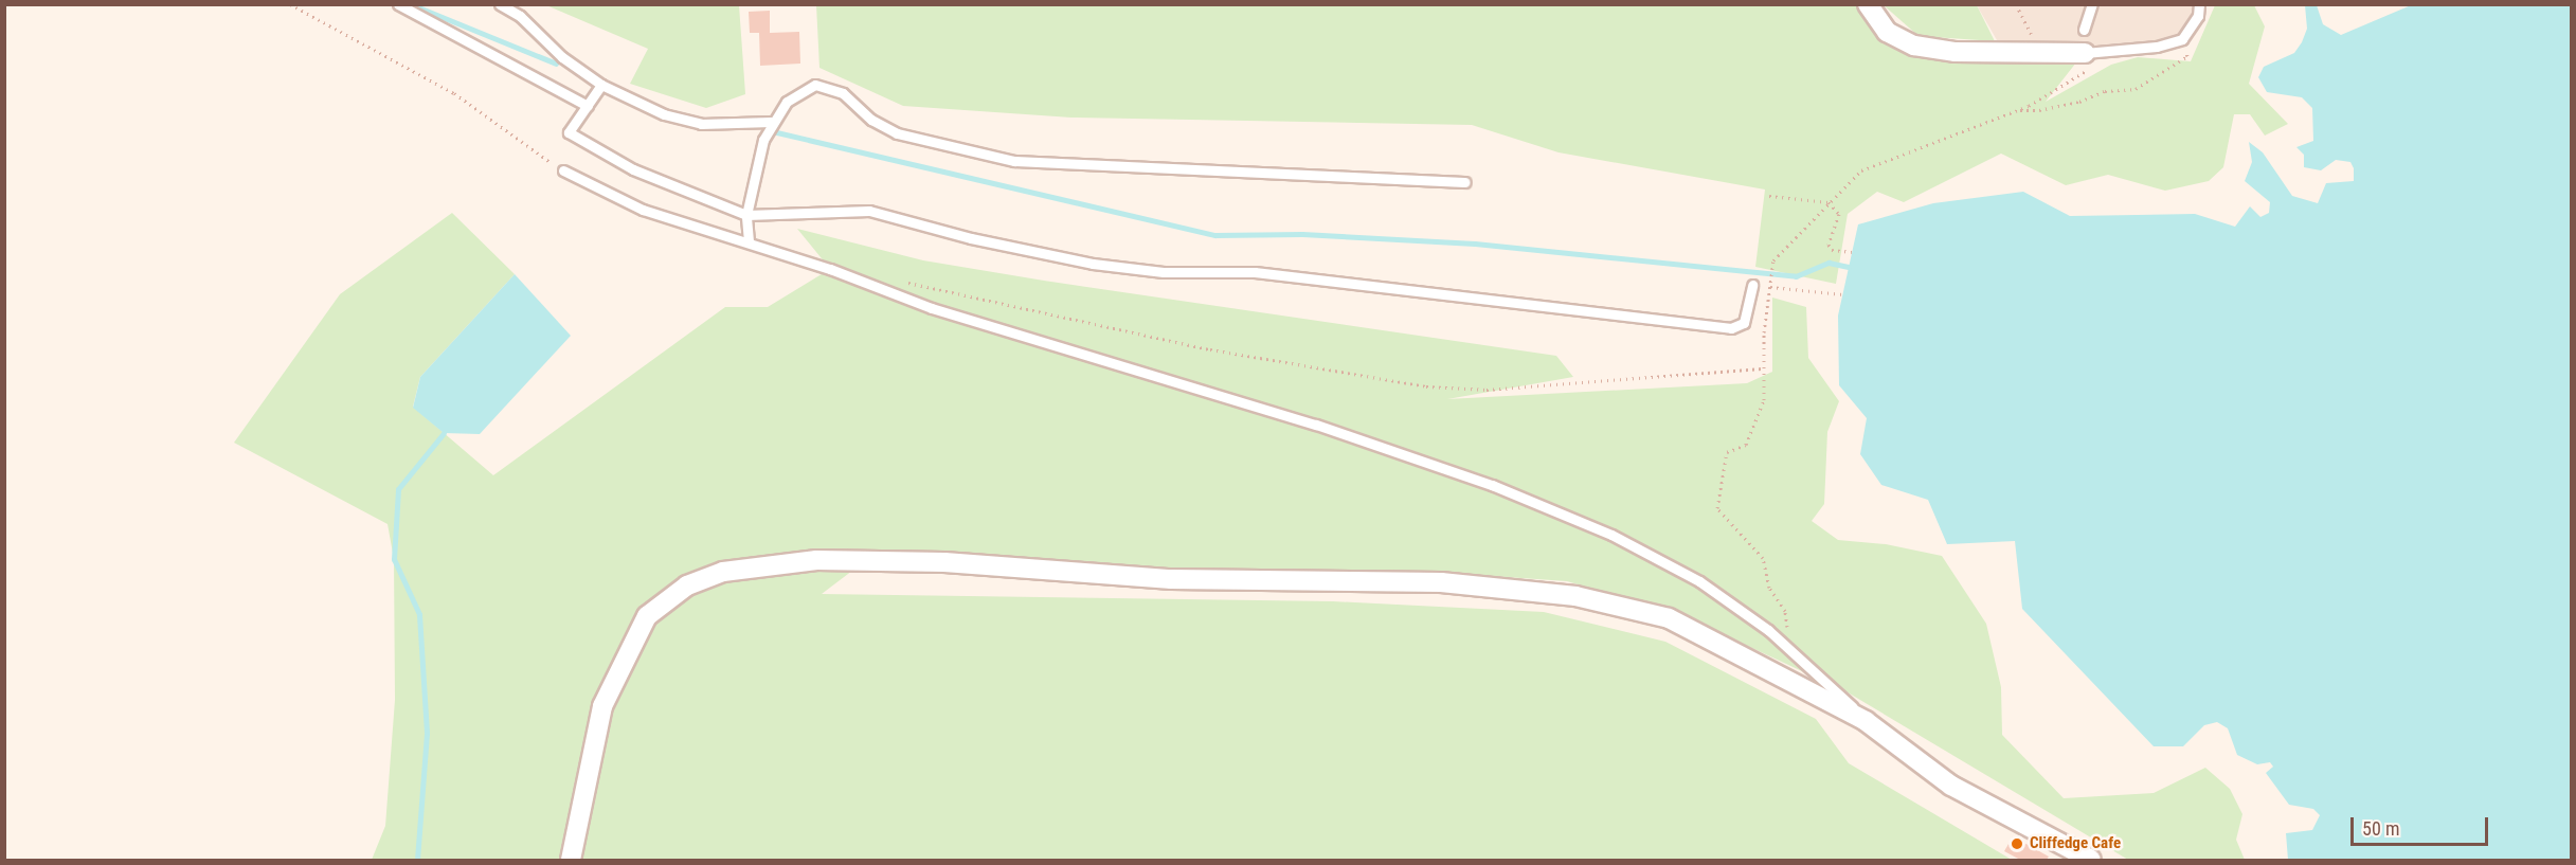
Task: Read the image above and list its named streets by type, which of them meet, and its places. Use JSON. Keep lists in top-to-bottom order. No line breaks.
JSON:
{"places":["Cliffedge Cafe"],"scale_bar":"50 m"}
